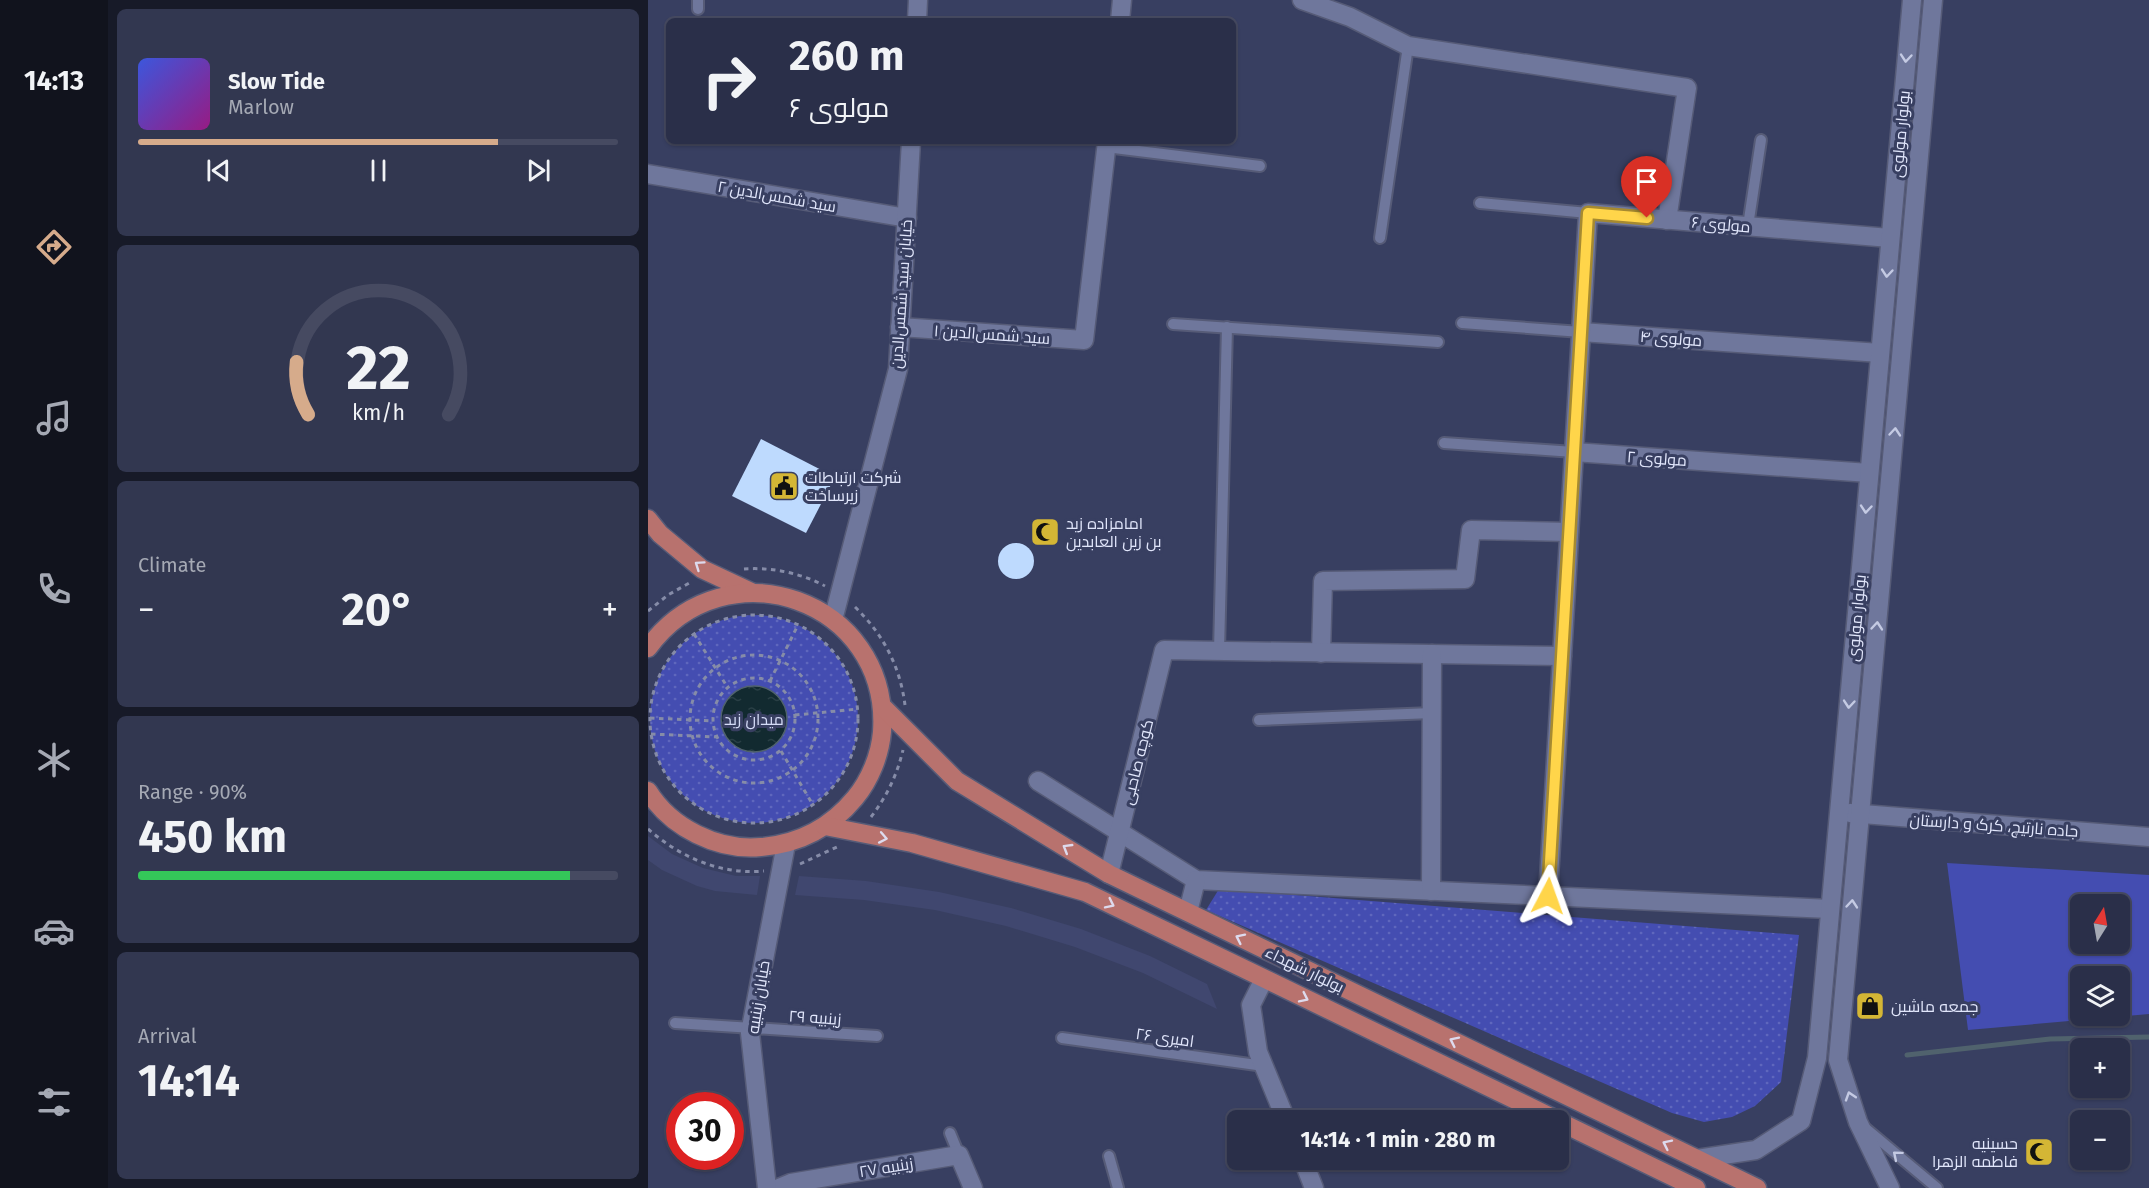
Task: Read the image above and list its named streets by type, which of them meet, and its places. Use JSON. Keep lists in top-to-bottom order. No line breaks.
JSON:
{"streets":{"main road":["بولوار شهداء"],"street":["بولوار مولوی","سید شمس‌الدین ۲","مولوی ۶","خیابان سید شمس‌الدین","سید شمس‌الدین ۱","مولوی ۴","مولوی ۲","کوچه صاحبی","جاده نارتیچ، کرک و دارستان","خیابان زینبیه","زینبیه ۲۷"],"lane":["زینبیه ۲۹","امیری ۲۶"]},"crossings":[["بولوار مولوی","مولوی ۶"],["بولوار مولوی","مولوی ۴"],["بولوار مولوی","مولوی ۲"],["بولوار مولوی","جاده نارتیچ، کرک و دارستان"],["بولوار مولوی","بولوار شهداء"],["سید شمس‌الدین ۲","خیابان سید شمس‌الدین"],["خیابان سید شمس‌الدین","سید شمس‌الدین ۱"],["کوچه صاحبی","بولوار شهداء"],["خیابان زینبیه","زینبیه ۲۹"]],"parks":["میدان زید"],"places":{"public building":["شرکت ارتباطات زیرساخت"],"mosque":["امامزاده زید بن زین العابدین","حسینیه فاطمه الزهرا"],"shop":["جمعه ماشین"]},"north":"top","page":{"tabs":"14:13","turn":["260 m","مولوی ۶"],"song":["Slow Tide","Marlow"],"tile":["Climate",["Range · 90%","450 km"],["Arrival","14:14"]],"heat":["−","20°","+"],"map_buttons":["+","−"],"limit":"30","trip":"14:14 · 1 min · 280 m","gauge":["22","km/h"]}}
